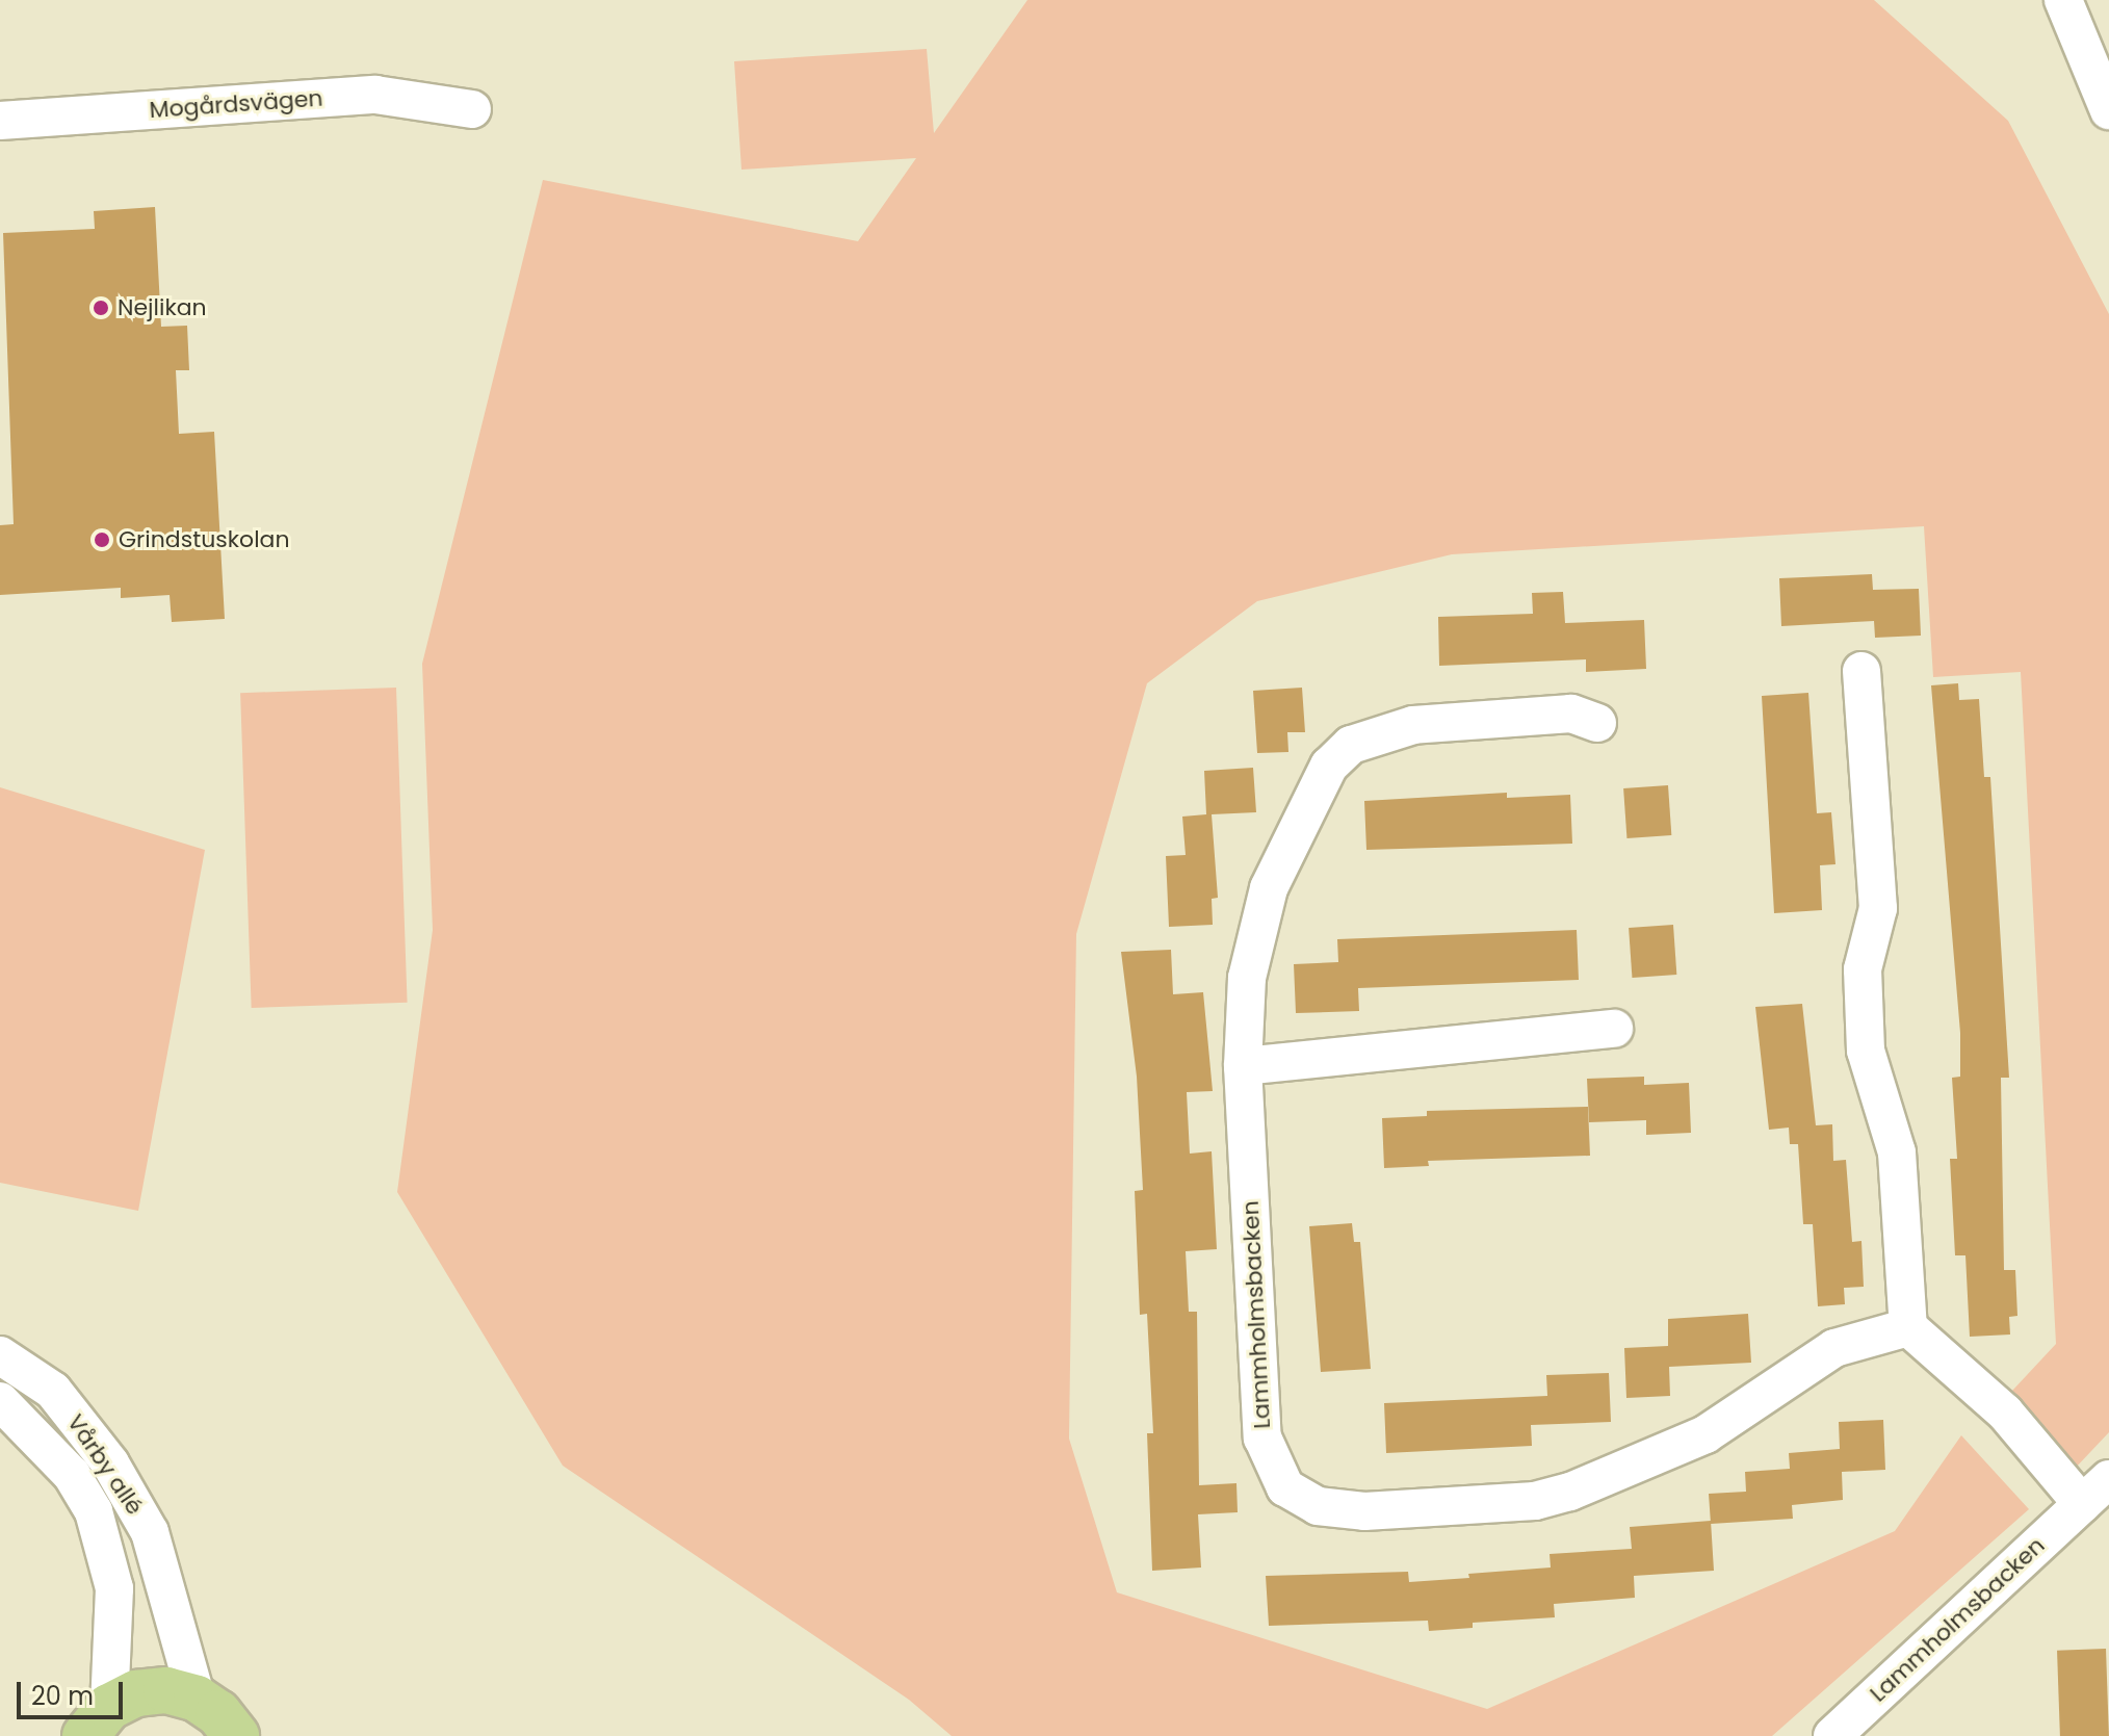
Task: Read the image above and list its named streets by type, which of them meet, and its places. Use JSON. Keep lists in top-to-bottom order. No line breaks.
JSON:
{"streets":{"street":["Mogårdsvägen","Lammholmsbacken","Vårby allé"]},"places":["Nejlikan","Grindstuskolan"],"scale_bar":"20 m"}
